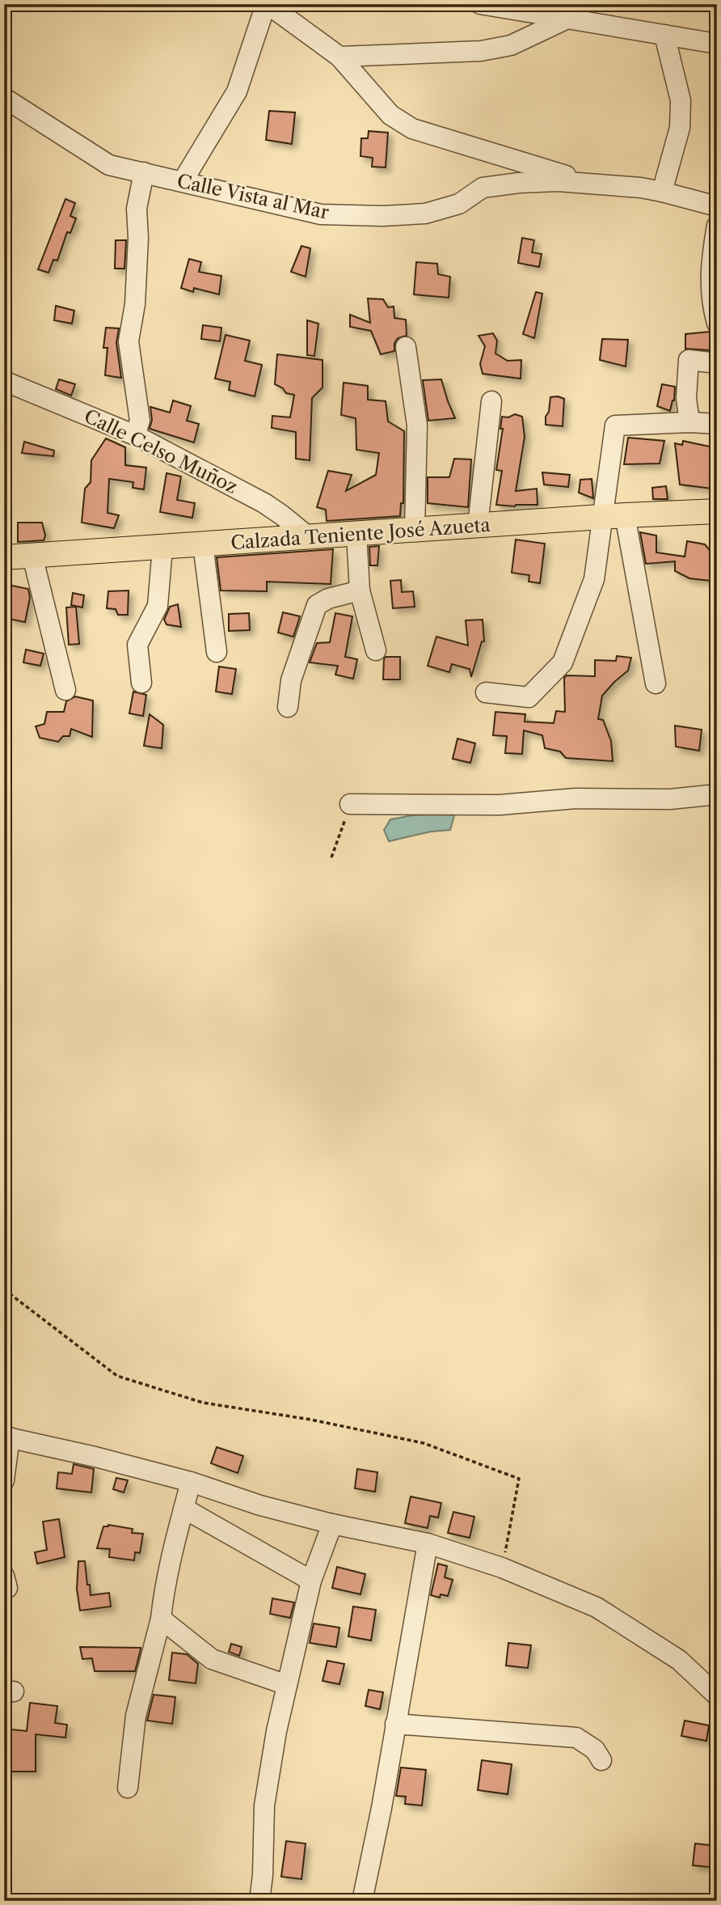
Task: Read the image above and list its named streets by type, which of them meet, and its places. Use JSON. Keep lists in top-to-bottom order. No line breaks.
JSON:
{"streets":{"main road":["Calzada Teniente José Azueta"],"street":["Calle Vista al Mar","Calle Celso Muñoz"]},"crossings":[["Calle Celso Muñoz","Calzada Teniente José Azueta"]]}
